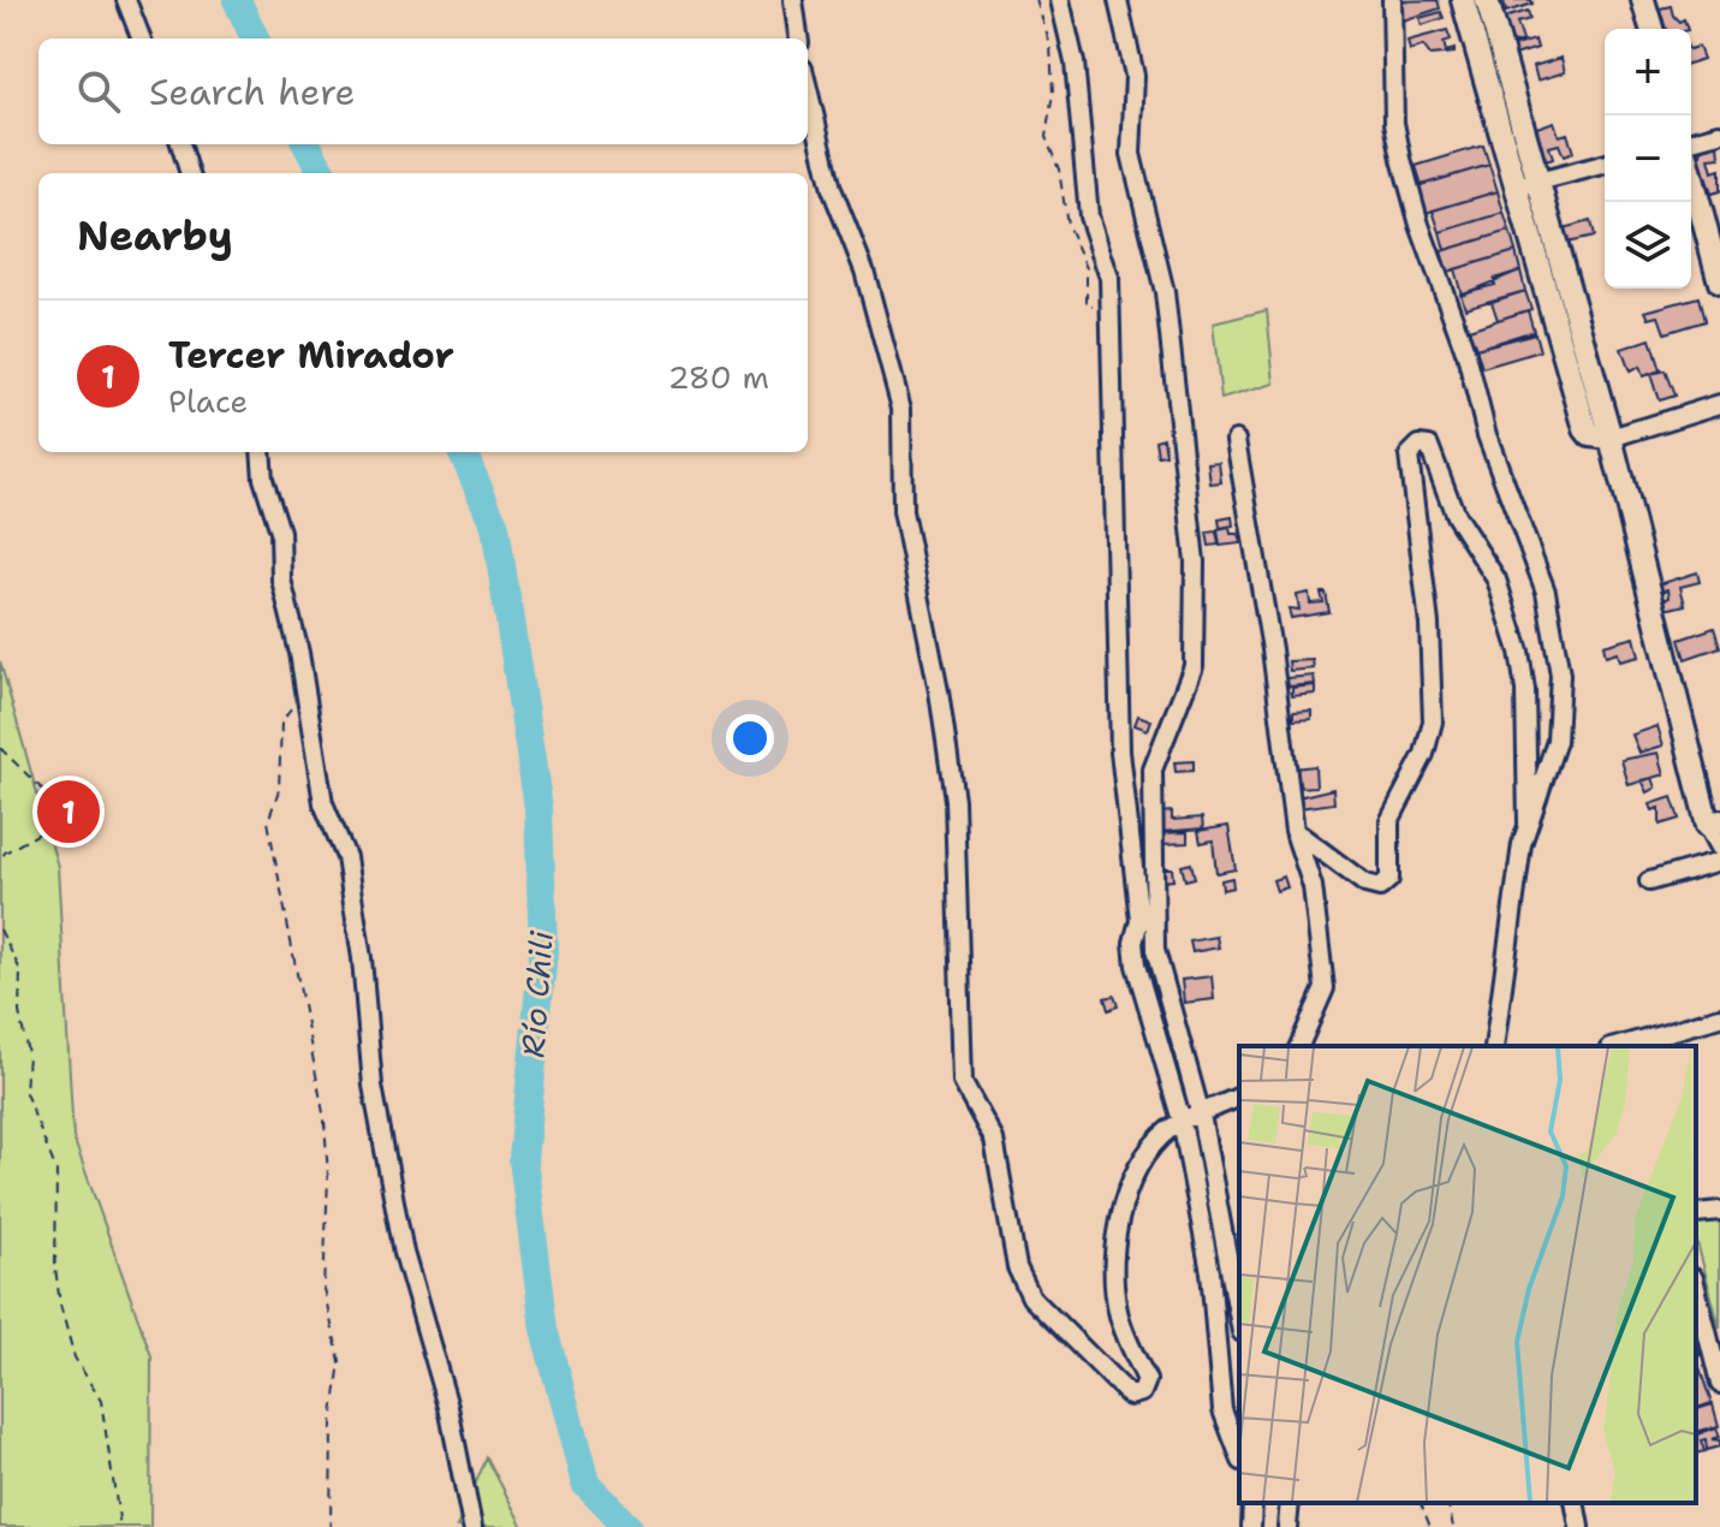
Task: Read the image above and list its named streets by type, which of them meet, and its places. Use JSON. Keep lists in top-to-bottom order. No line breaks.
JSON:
{"water":["Río Chili"],"page":{"map_buttons":["+","−"],"search":"Search here","heading":"Nearby","list":[{"mark":"1","name":"Tercer Mirador","note":"Place","value":"280 m"}],"pins":"1"}}
